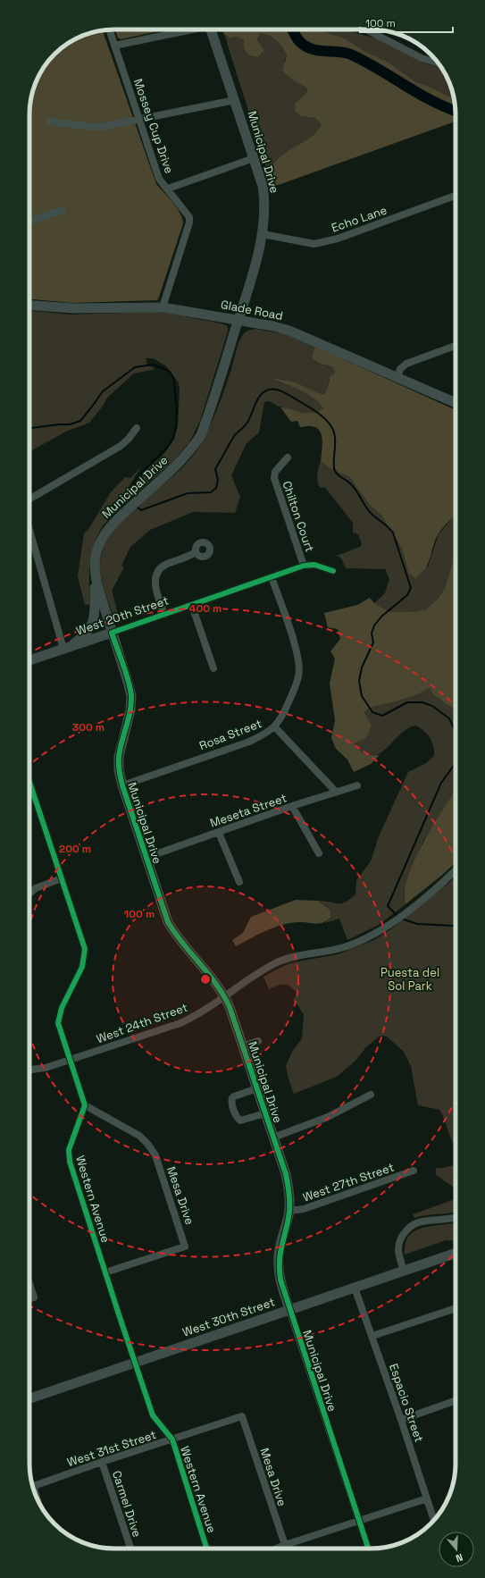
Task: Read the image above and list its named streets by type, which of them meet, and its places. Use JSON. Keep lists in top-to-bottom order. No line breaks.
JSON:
{"streets":{"main road":["Municipal Drive","Glade Road","West 20th Street","West 30th Street"],"street":["Mossey Cup Drive","Echo Lane","Chilton Court","Rosa Street","Meseta Street","West 24th Street","West 27th Street","Mesa Drive","Western Avenue","Espacio Street","West 31st Street","Carmel Drive"]},"crossings":[["Mossey Cup Drive","Glade Road"],["Municipal Drive","Echo Lane"],["Municipal Drive","Glade Road"],["Municipal Drive","West 20th Street"],["Municipal Drive","Rosa Street"],["Municipal Drive","Meseta Street"],["Municipal Drive","West 24th Street"],["Municipal Drive","West 27th Street"],["Municipal Drive","West 30th Street"],["Chilton Court","West 20th Street"],["West 20th Street","Rosa Street"],["Mesa Drive","Western Avenue"],["Mesa Drive","West 31st Street"],["Western Avenue","West 30th Street"],["Western Avenue","West 31st Street"],["West 30th Street","Espacio Street"],["West 31st Street","Carmel Drive"]],"parks":["Puesta del Sol Park"],"scale_bar":"100 m","north":"bottom","rings":["400 m","300 m","200 m","100 m"]}
